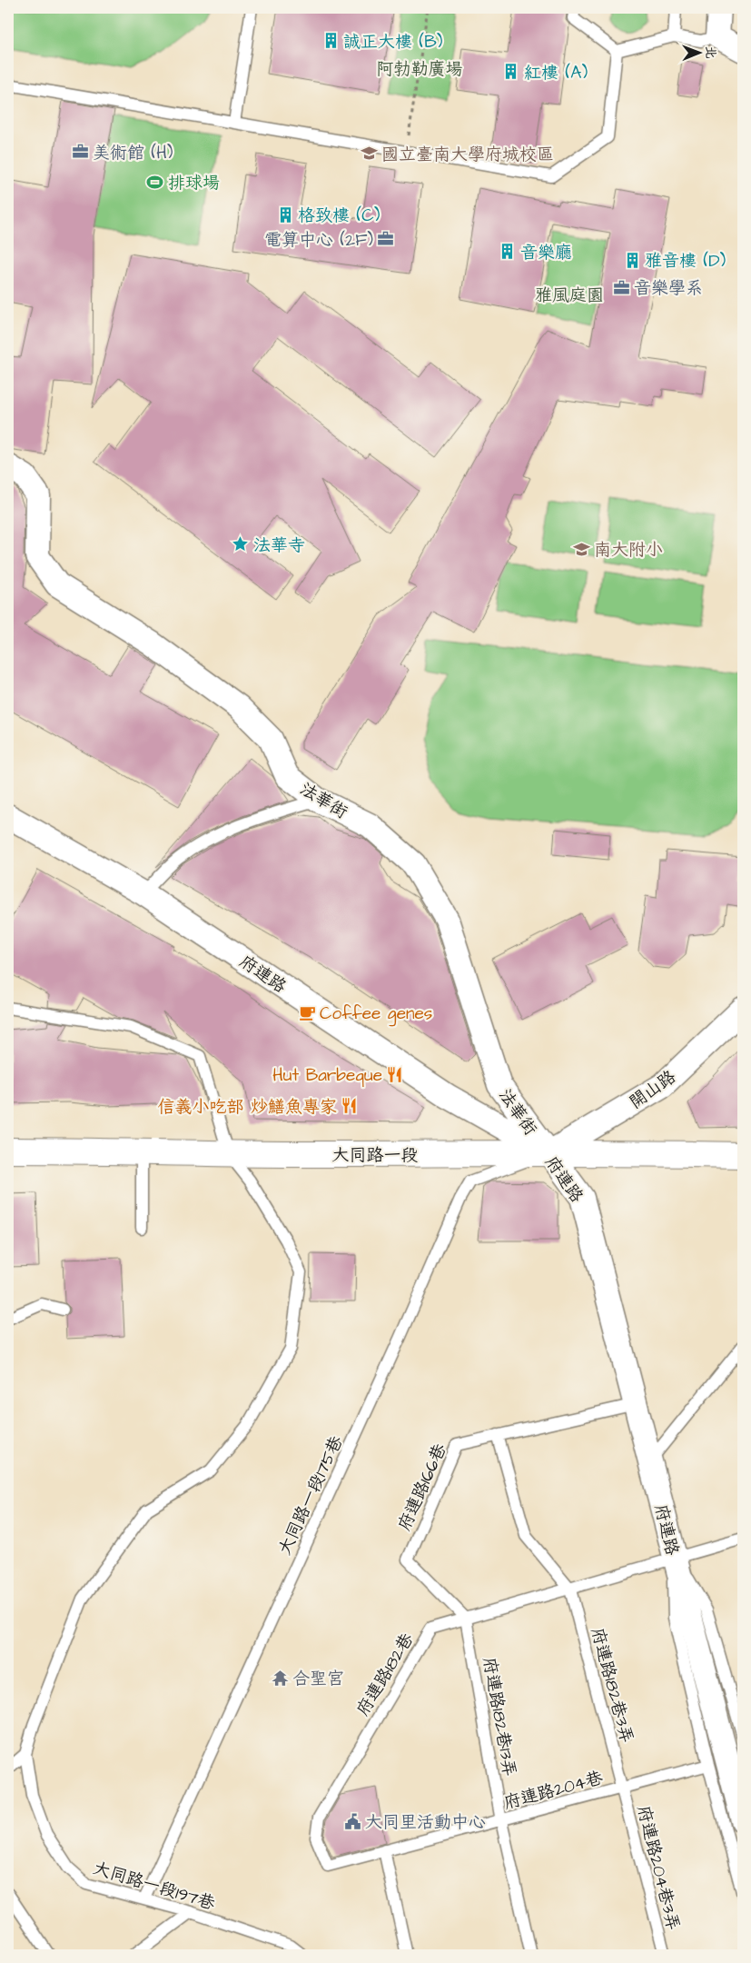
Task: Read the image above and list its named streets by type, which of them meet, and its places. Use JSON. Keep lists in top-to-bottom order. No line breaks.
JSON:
{"streets":{"street":["法華街","府連路","開山路","大同路一段"],"lane":["府連路166巷","大同路一段175巷","府連路182巷","府連路182巷3弄","府連路182巷13弄","府連路204巷","府連路204巷3弄","大同路一段197巷"]},"crossings":[["法華街","府連路"],["法華街","開山路"],["法華街","大同路一段"],["法華街","大同路一段175巷"],["府連路","開山路"],["府連路","大同路一段"],["府連路","府連路166巷"],["府連路","大同路一段175巷"],["府連路","府連路182巷"],["開山路","大同路一段"],["開山路","大同路一段175巷"],["大同路一段","大同路一段175巷"],["大同路一段","大同路一段197巷"],["府連路166巷","府連路182巷"],["府連路166巷","府連路182巷13弄"],["大同路一段175巷","大同路一段197巷"],["府連路182巷","府連路182巷3弄"],["府連路182巷","府連路182巷13弄"],["府連路182巷","府連路204巷"],["府連路182巷3弄","府連路204巷"],["府連路182巷3弄","府連路204巷3弄"],["府連路182巷13弄","府連路204巷"],["府連路204巷","府連路204巷3弄"]],"parks":["阿勃勒廣場","雅風庭園"],"places":{"building":["誠正大樓 (B)","紅樓 (A)","格致樓 (C)","音樂廳","雅音樓 (D)"],"office":["美術館 (H)","電算中心 (2F)","音樂學系"],"school or university":["國立臺南大學府城校區","南大附小"],"sports":["排球場"],"place":["法華寺"],"cafe":["Coffee genes"],"restaurant":["Hut Barbeque","信義小吃部 炒鱔魚專家"],"temple":["合聖宮"],"public building":["大同里活動中心"]},"north":"right"}
